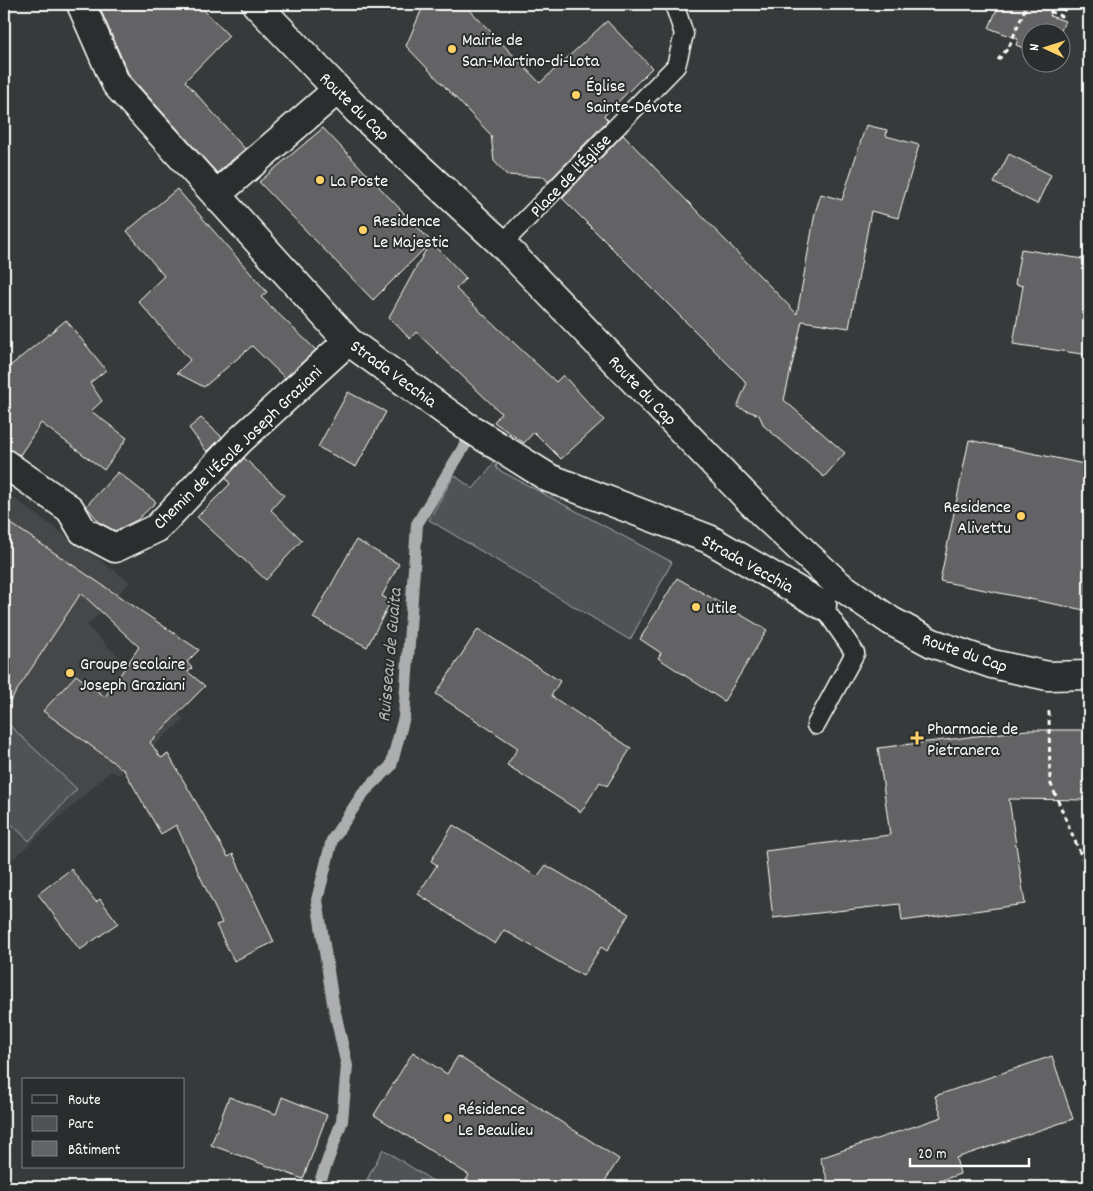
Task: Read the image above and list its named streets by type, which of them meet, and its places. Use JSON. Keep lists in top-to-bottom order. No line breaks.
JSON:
{"streets":{"street":["Route du Cap","Strada Vecchia","Chemin de l'École Joseph Graziani"],"lane":["Place de l'Église"]},"crossings":[["Route du Cap","Place de l'Église"],["Strada Vecchia","Chemin de l'École Joseph Graziani"]],"water":["Ruisseau de Guaita"],"places":{"other":["Mairie de San-Martino-di-Lota","Église Sainte-Dévote","La Poste","Residence Le Majestic","Residence Alivettu","Utile","Groupe scolaire Joseph Graziani","Résidence Le Beaulieu"],"health":["Pharmacie de Pietranera"]},"legend":["Route","Parc","Bâtiment"],"scale_bar":"20 m","north":"left"}
